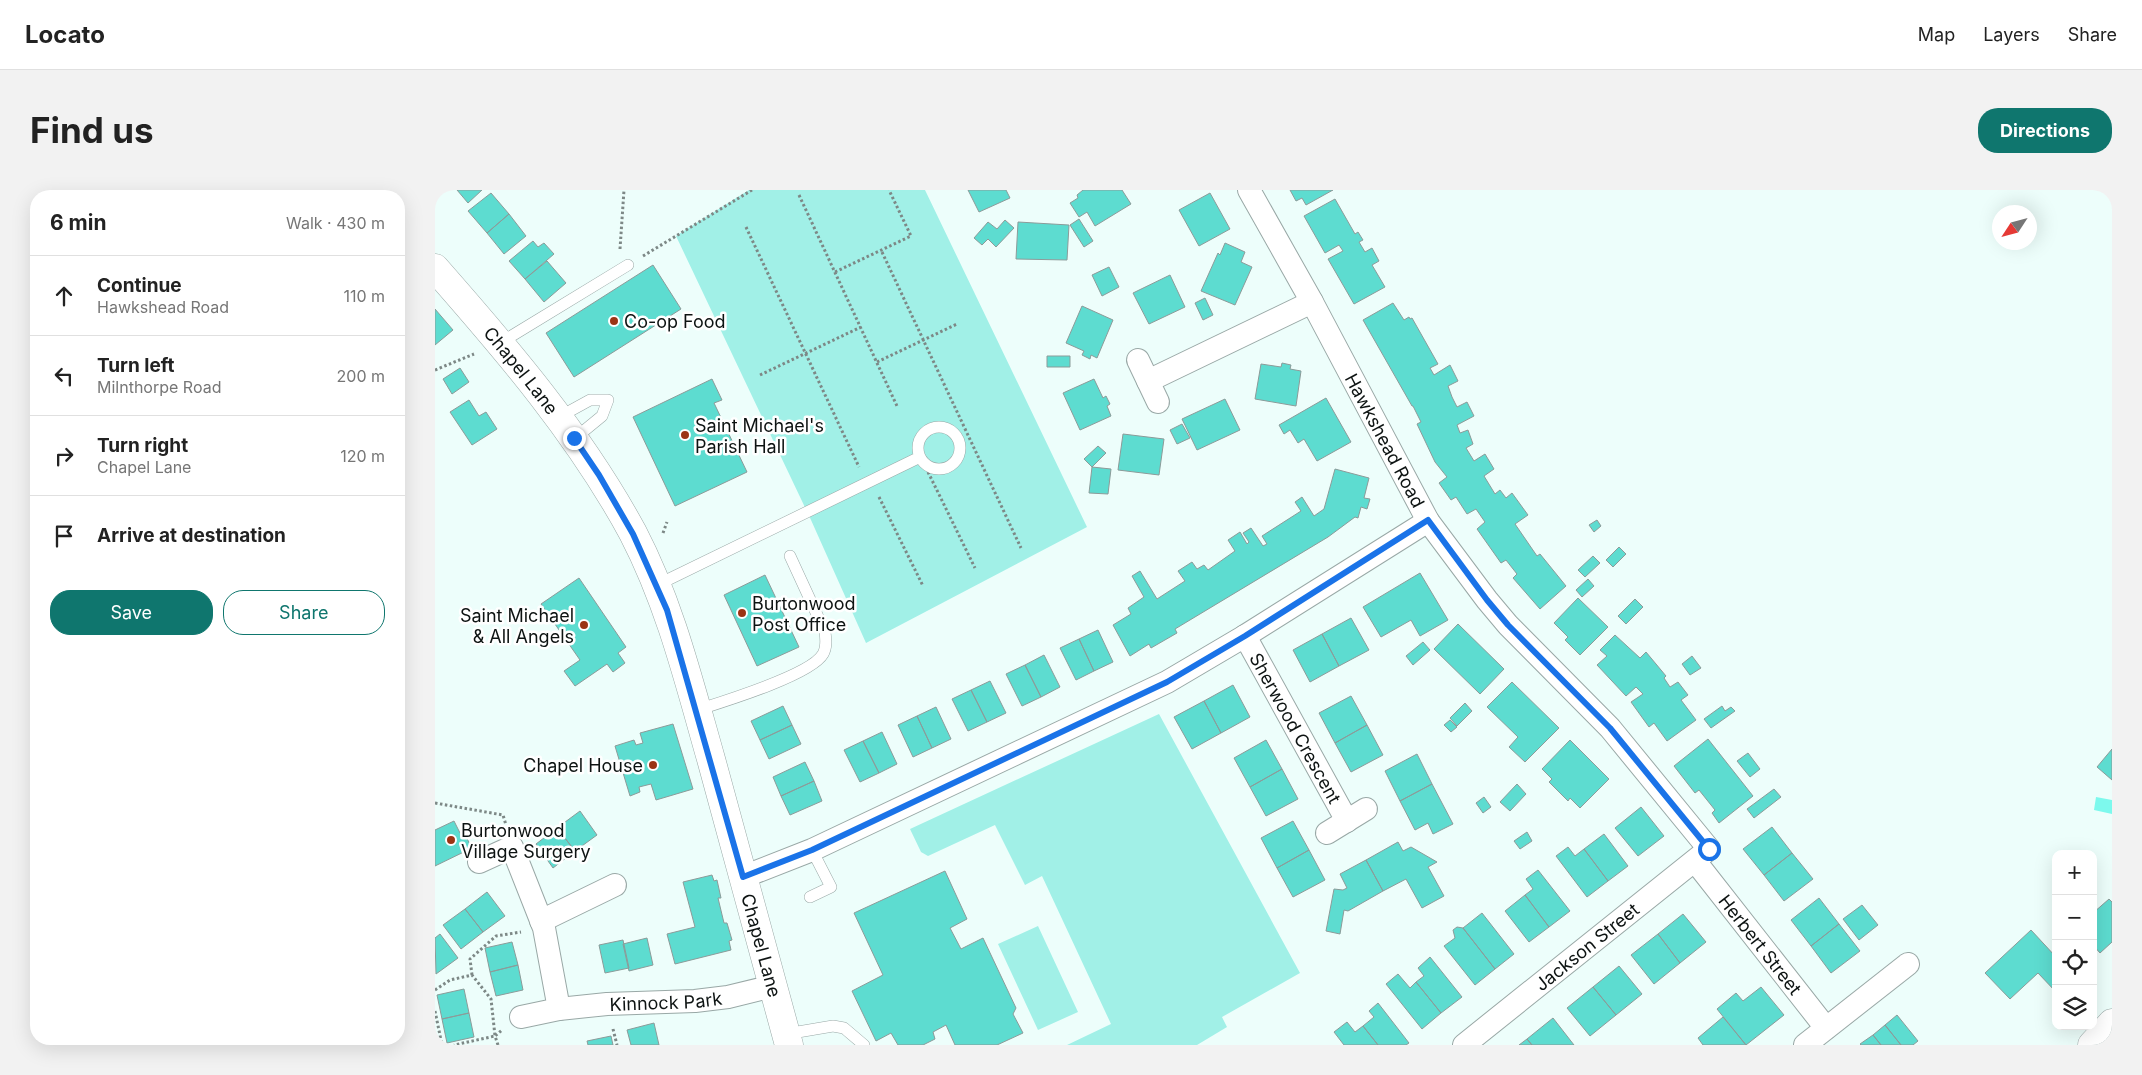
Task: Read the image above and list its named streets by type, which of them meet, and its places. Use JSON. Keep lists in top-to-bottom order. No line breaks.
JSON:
{"streets":{"street":["Chapel Lane","Hawkshead Road","Sherwood Crescent","Herbert Street","Jackson Street","Kinnock Park"]},"crossings":[["Chapel Lane","Kinnock Park"],["Hawkshead Road","Herbert Street"],["Hawkshead Road","Jackson Street"],["Herbert Street","Jackson Street"]],"places":["Co-op Food","Saint Michael's Parish Hall","Burtonwood Post Office","Saint Michael & All Angels","Chapel House","Burtonwood Village Surgery"],"north":"bottom left","page":{"header":"Locato","nav":["Map","Layers","Share"],"buttons":["Directions",["Save","Share"]],"title":"Find us","heading":["6 min","Walk · 430 m"],"list":[["Continue","Hawkshead Road","110 m"],["Turn left","Milnthorpe Road","200 m"],["Turn right","Chapel Lane","120 m"],"Arrive at destination"],"map_buttons":["+","−"]}}
